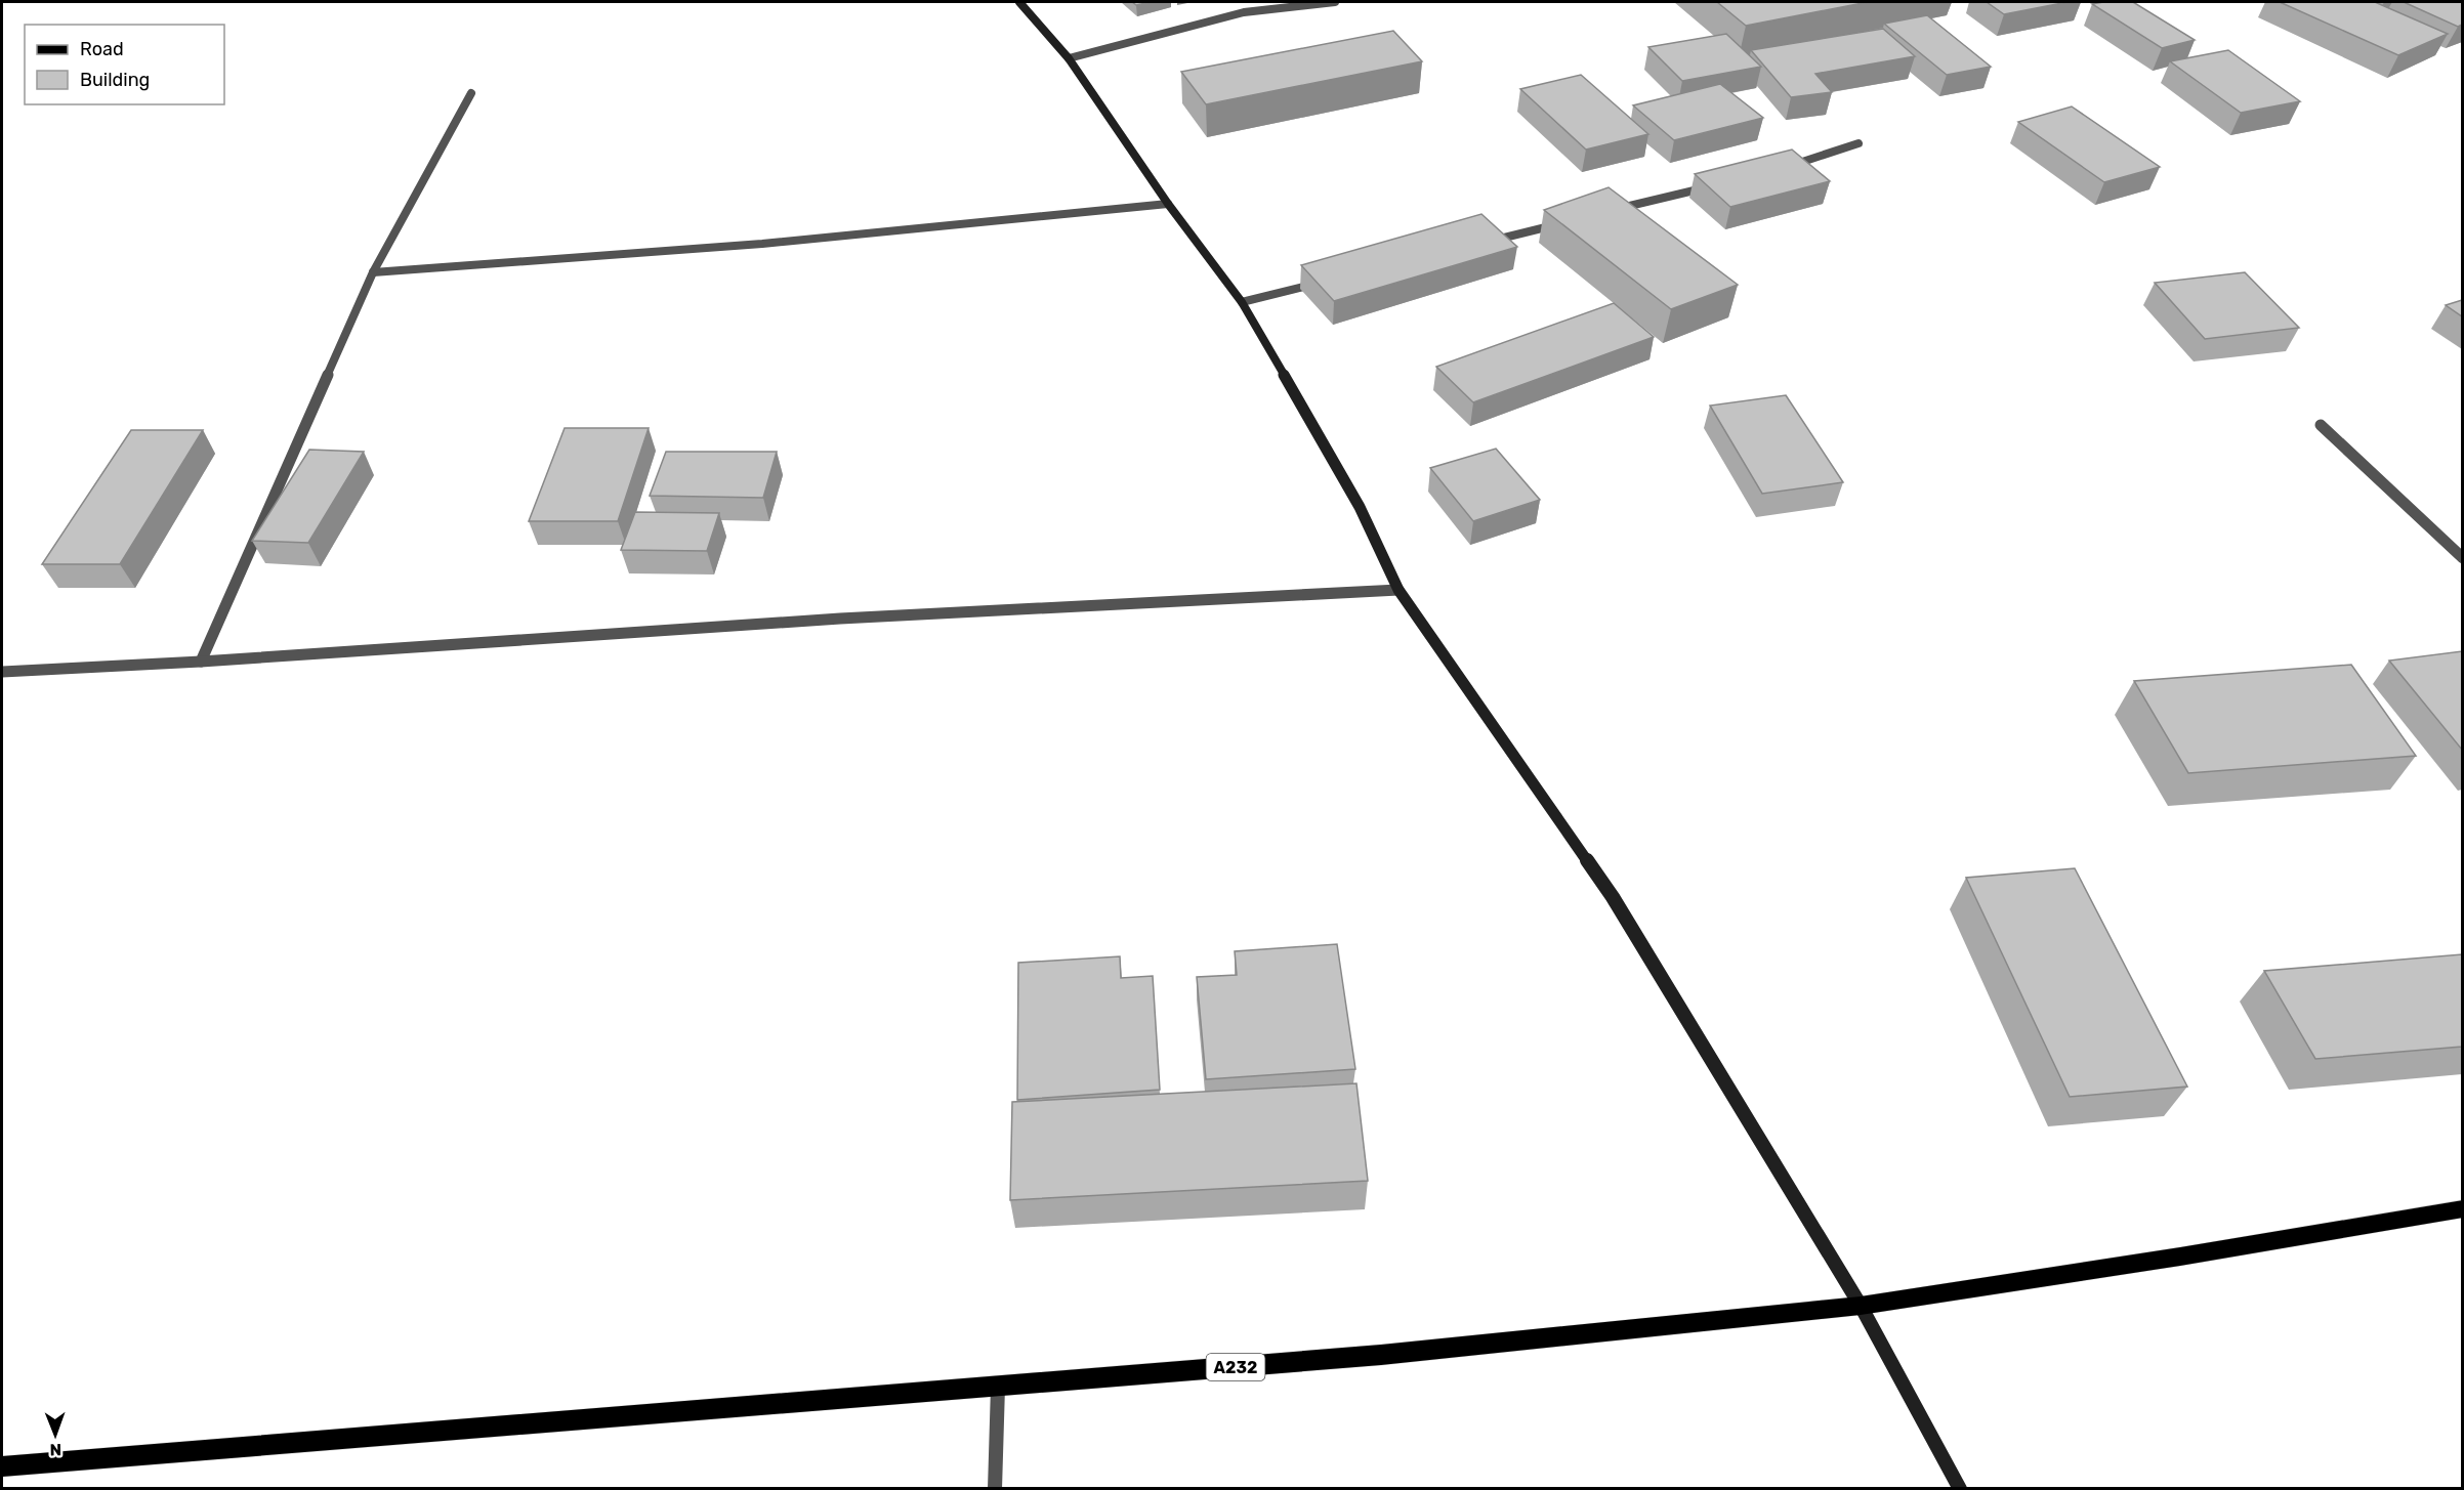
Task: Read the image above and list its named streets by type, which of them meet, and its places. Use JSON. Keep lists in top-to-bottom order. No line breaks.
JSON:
{"streets":{"main road":["A232"]},"legend":["Road","Building"],"north":"bottom"}
